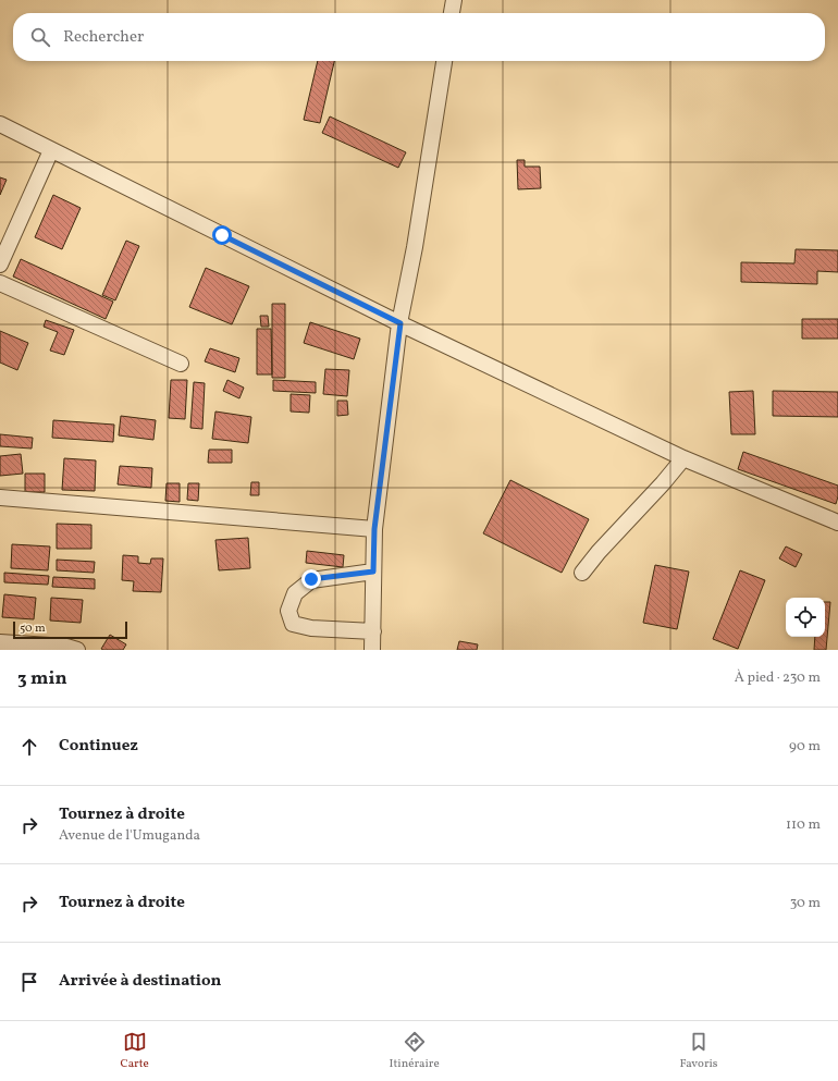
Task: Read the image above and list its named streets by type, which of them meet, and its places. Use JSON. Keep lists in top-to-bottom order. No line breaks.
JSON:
{"scale_bar":"50 m","page":{"search":"Rechercher","scale":"50 m","heading":["3 min","À pied · 230 m"],"list":[["Continuez","90 m"],["Tournez à droite","Avenue de l'Umuganda","110 m"],["Tournez à droite","30 m"],"Arrivée à destination"],"nav":["Carte","Itinéraire","Favoris"]}}
